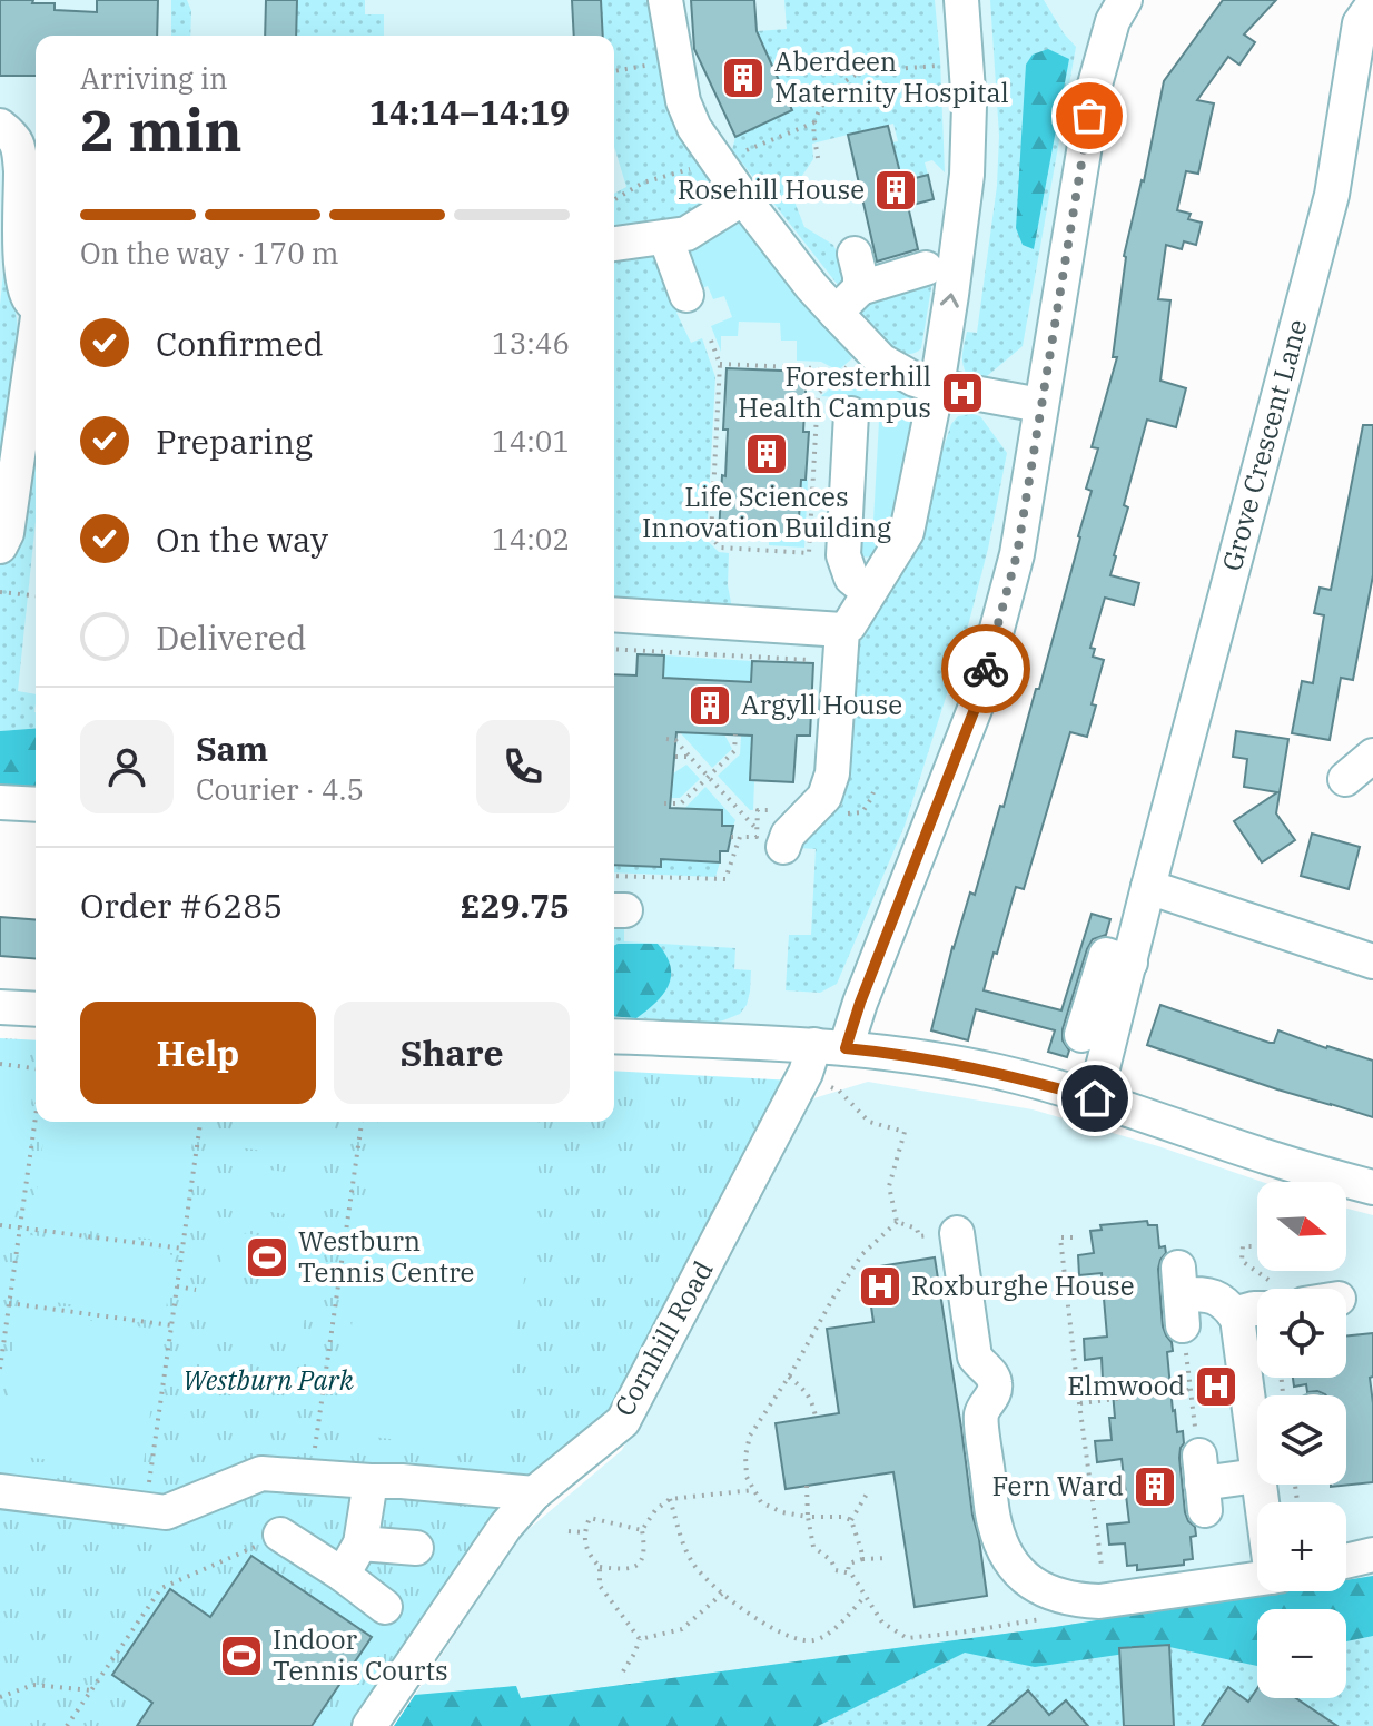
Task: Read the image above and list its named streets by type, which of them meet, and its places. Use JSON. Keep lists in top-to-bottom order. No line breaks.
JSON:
{"streets":{"street":["Grove Crescent Lane","Cornhill Road"]},"parks":["Westburn Park"],"places":{"building":["Aberdeen Maternity Hospital","Rosehill House","Life Sciences Innovation Building","Argyll House","Fern Ward"],"hospital":["Foresterhill Health Campus","Roxburghe House","Elmwood"],"sports":["Westburn Tennis Centre","Indoor Tennis Courts"]},"north":"right","page":{"heading":["2 min","Arriving in","14:14–14:19"],"panel":["Sam","Courier · 4.5","Order #6285","£29.75"],"bar":"On the way · 170 m","list":[["Confirmed","13:46"],["Preparing","14:01"],["On the way","14:02"],"Delivered"],"buttons":["Help","Share"],"map_buttons":["+","−"]}}
